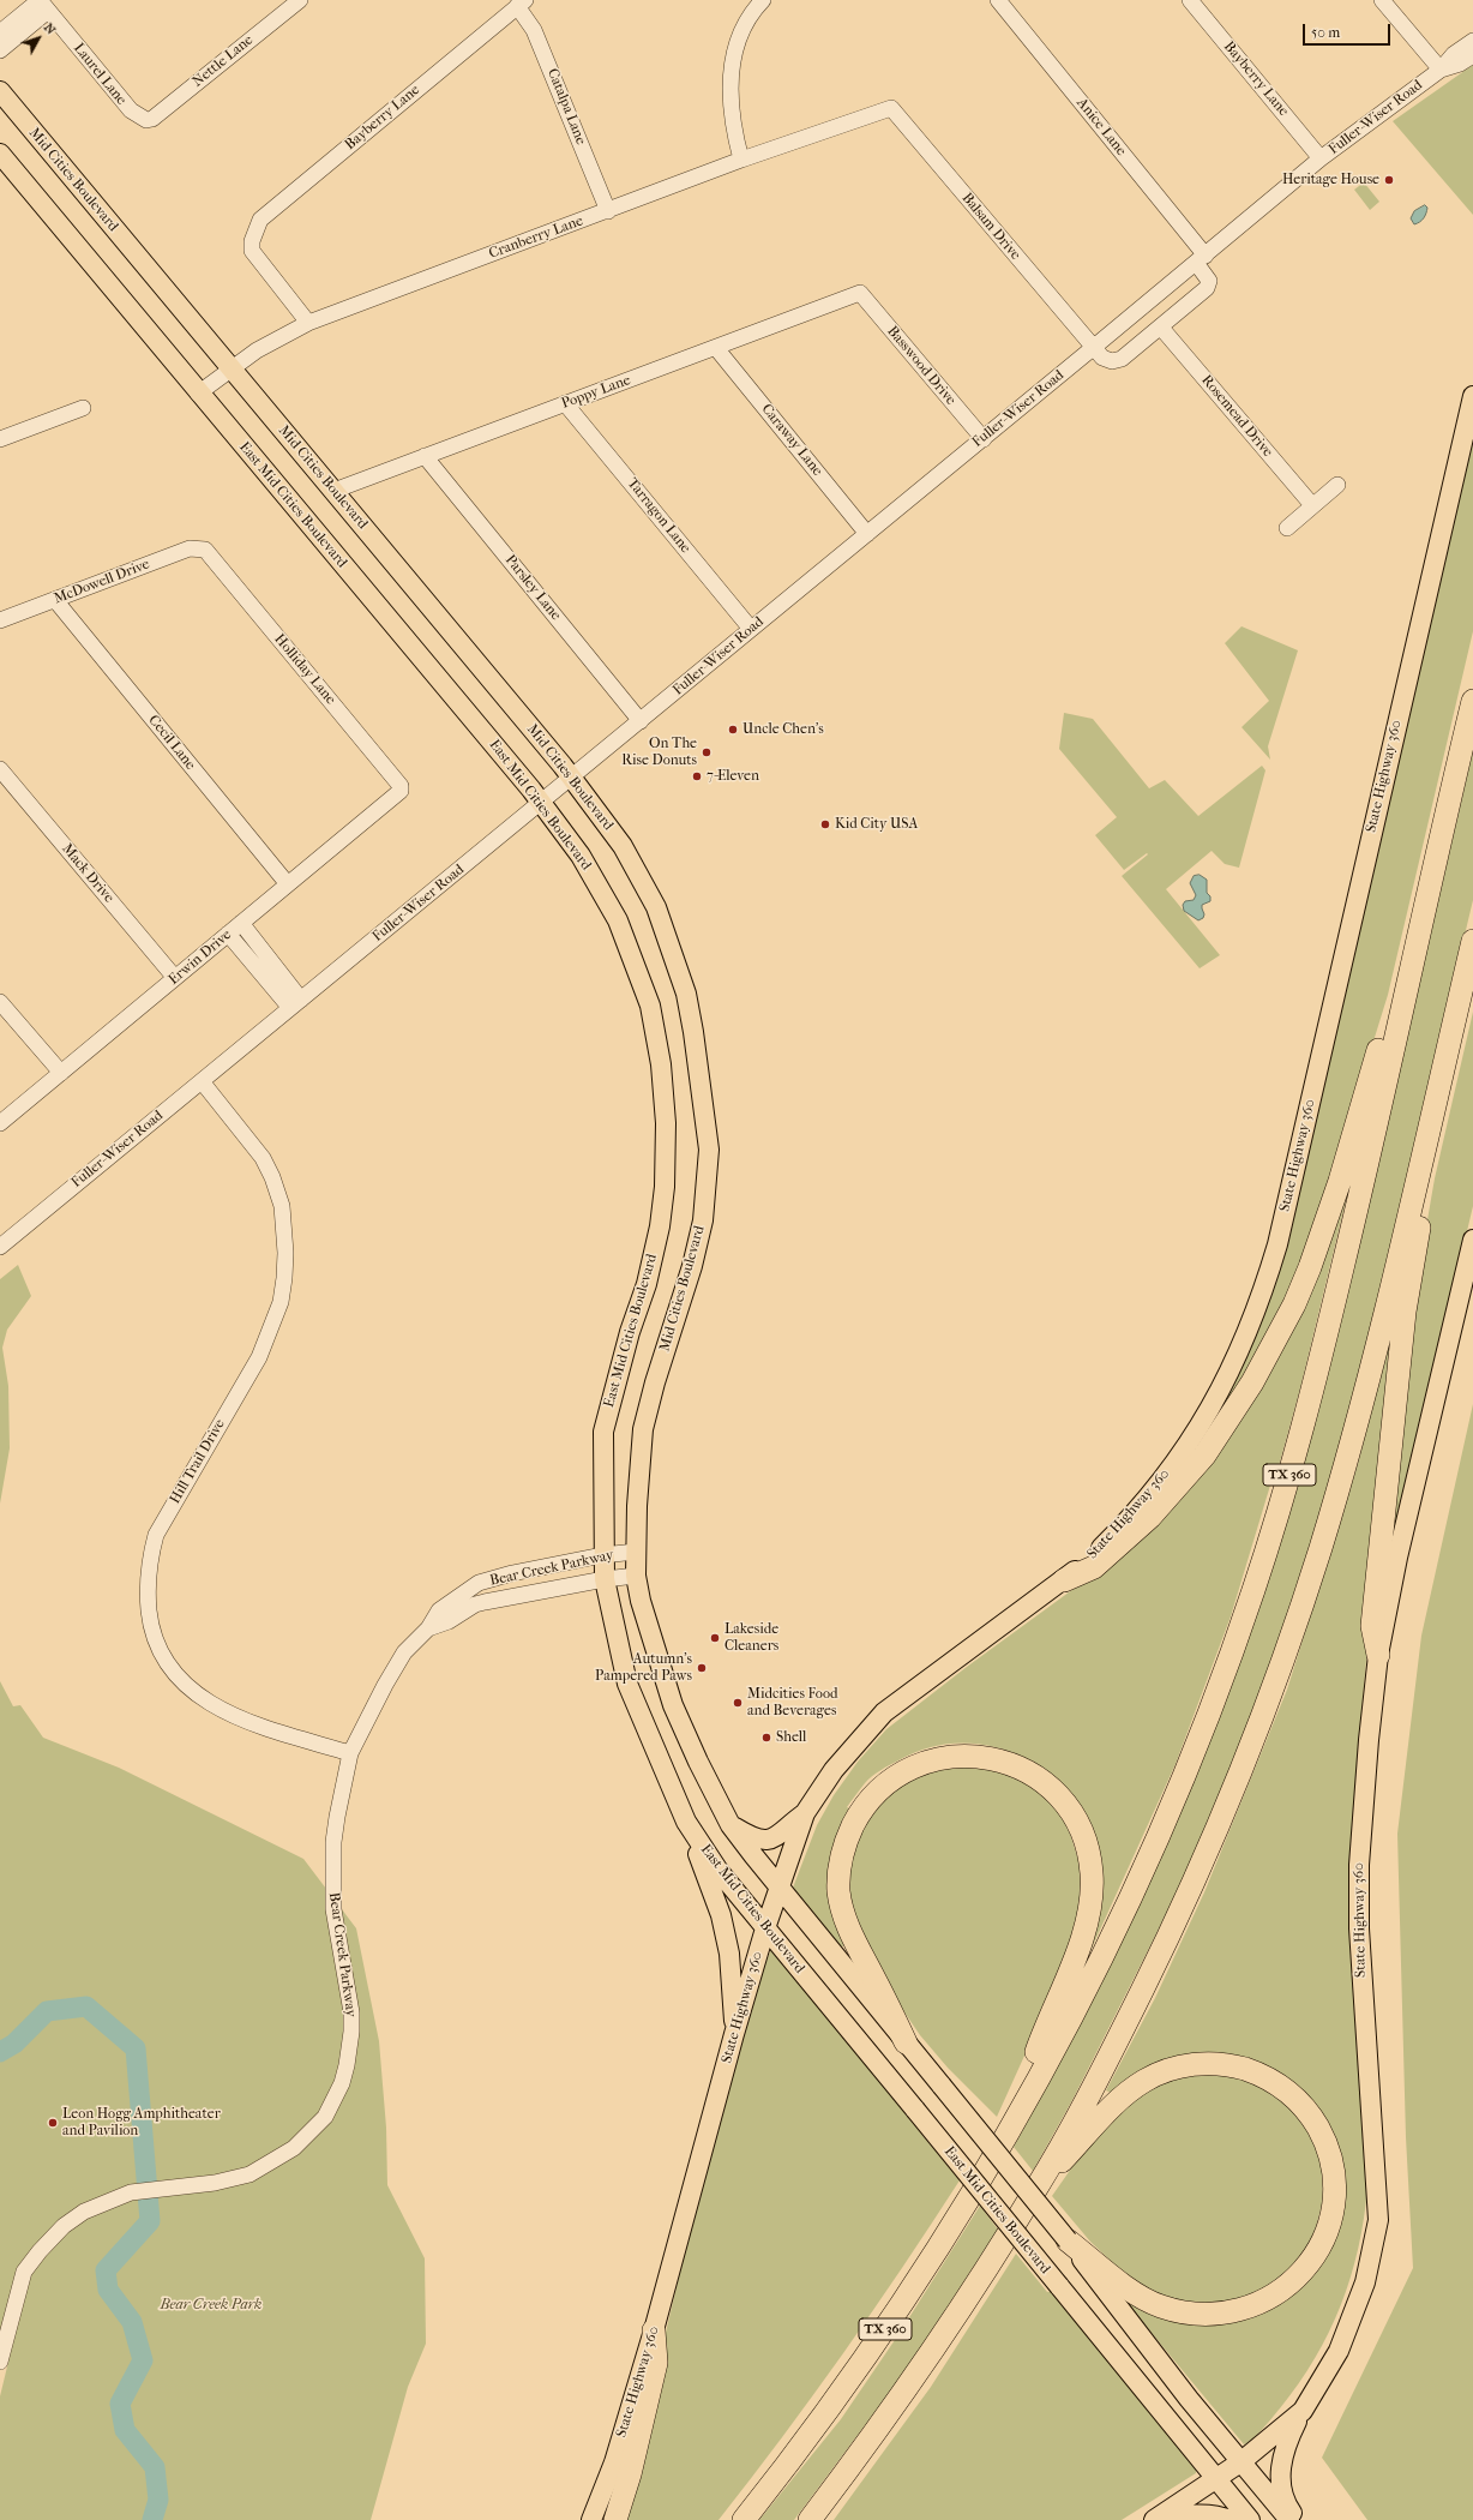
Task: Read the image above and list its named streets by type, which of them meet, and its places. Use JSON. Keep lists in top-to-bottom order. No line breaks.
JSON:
{"streets":{"highway":["TX 360"],"main road":["Mid Cities Boulevard","East Mid Cities Boulevard","State Highway 360"],"street":["Nettle Lane","Laurel Lane","Bayberry Lane","Catalpa Lane","Fuller-Wiser Road","Anice Lane","Balsam Drive","Cranberry Lane","Basswood Drive","Poppy Lane","Rosemead Drive","Caraway Lane","Tarragon Lane","McDowell Drive","Parsley Lane","Holliday Lane","Cecil Lane","Mack Drive","Erwin Drive","Hill Trail Drive","Bear Creek Parkway"]},"crossings":[["Nettle Lane","Laurel Lane"],["Bayberry Lane","Catalpa Lane"],["Bayberry Lane","Fuller-Wiser Road"],["Bayberry Lane","Cranberry Lane"],["Catalpa Lane","Cranberry Lane"],["Fuller-Wiser Road","Anice Lane"],["Fuller-Wiser Road","Mid Cities Boulevard"],["Fuller-Wiser Road","Balsam Drive"],["Fuller-Wiser Road","Basswood Drive"],["Fuller-Wiser Road","Caraway Lane"],["Fuller-Wiser Road","East Mid Cities Boulevard"],["Fuller-Wiser Road","Tarragon Lane"],["Fuller-Wiser Road","Parsley Lane"],["Fuller-Wiser Road","Hill Trail Drive"],["Mid Cities Boulevard","Cranberry Lane"],["Mid Cities Boulevard","Poppy Lane"],["Mid Cities Boulevard","Bear Creek Parkway"],["Balsam Drive","Cranberry Lane"],["Cranberry Lane","East Mid Cities Boulevard"],["Basswood Drive","Poppy Lane"],["Poppy Lane","Caraway Lane"],["Poppy Lane","Tarragon Lane"],["Poppy Lane","Parsley Lane"],["East Mid Cities Boulevard","State Highway 360"],["East Mid Cities Boulevard","Bear Creek Parkway"],["McDowell Drive","Holliday Lane"],["McDowell Drive","Cecil Lane"],["Holliday Lane","Erwin Drive"],["Cecil Lane","Erwin Drive"],["Mack Drive","Erwin Drive"],["Hill Trail Drive","Bear Creek Parkway"]],"parks":["Bear Creek Park"],"places":["Heritage House","Uncle Chen's","On The Rise Donuts","7-Eleven","Kid City USA","Lakeside Cleaners","Autumn's Pampered Paws","Midcities Food and Beverages","Shell","Leon Hogg Amphitheater and Pavilion"],"scale_bar":"50 m","north":"top right"}
